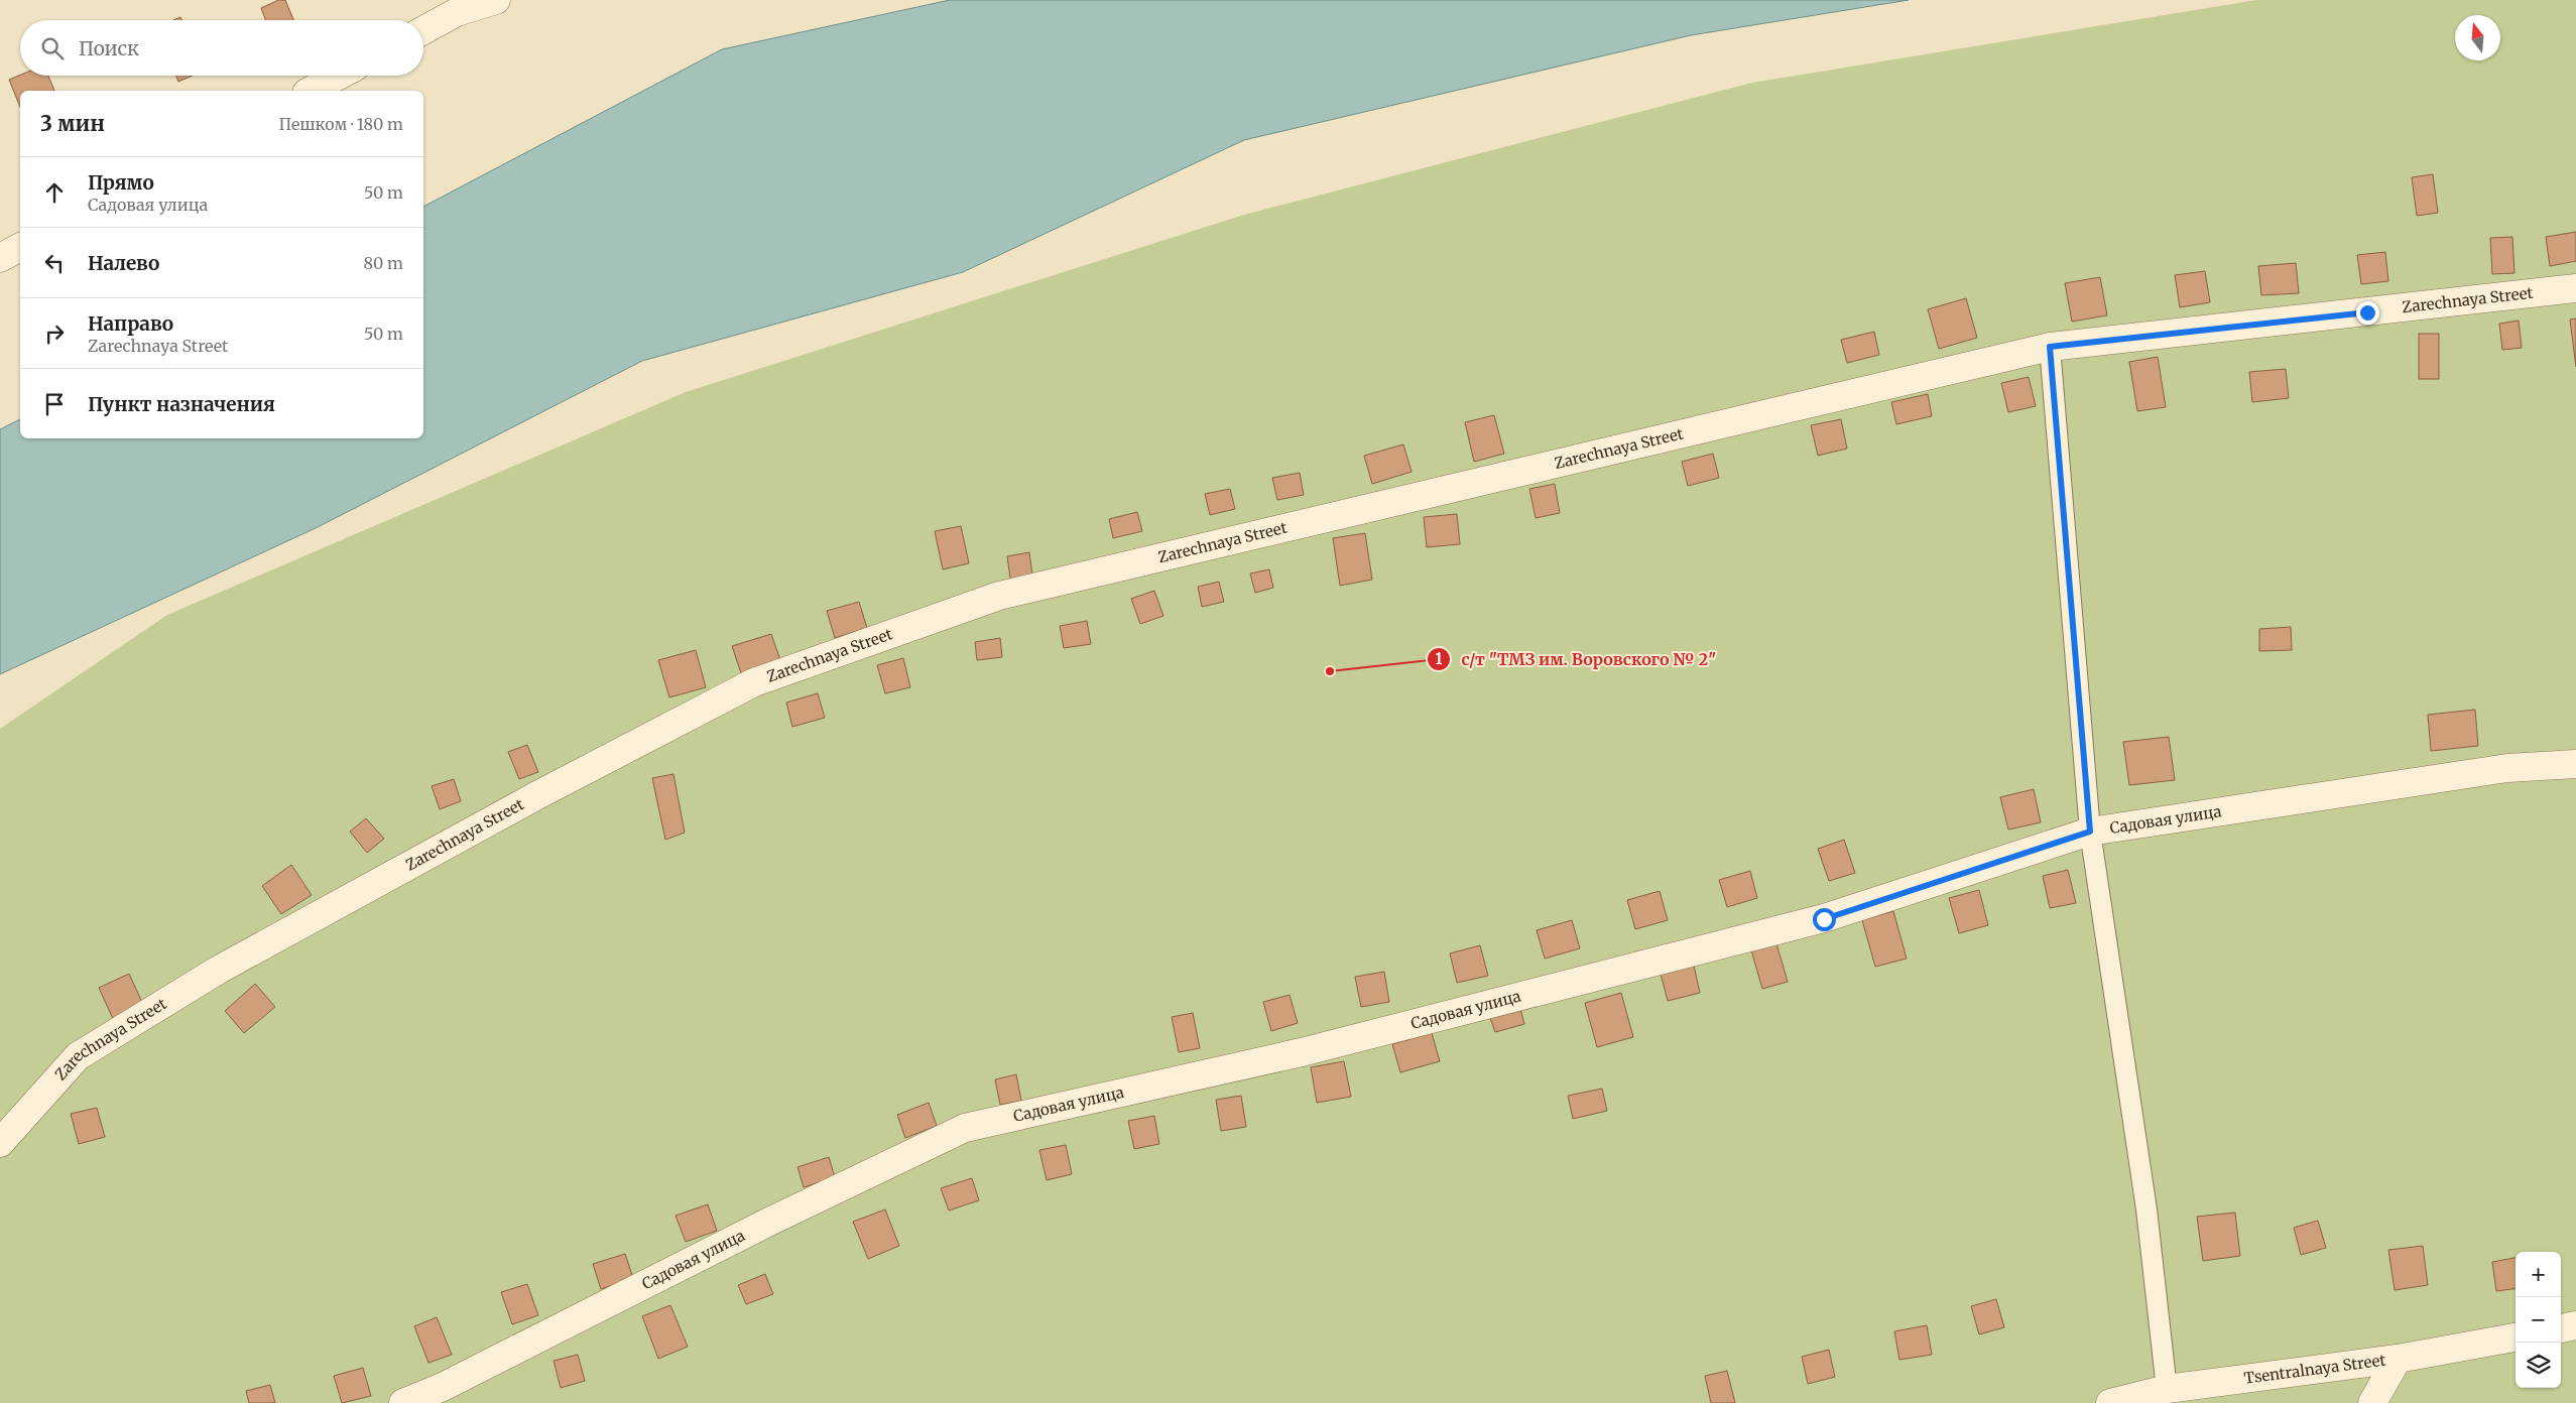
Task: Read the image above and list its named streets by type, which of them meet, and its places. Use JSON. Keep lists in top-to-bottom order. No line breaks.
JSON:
{"streets":{"street":["Zarechnaya Street","Садовая улица","Tsentralnaya Street"]},"places":["с/т \"ТМЗ им. Воровского № 2\""],"north":"top","page":{"search":"Поиск","heading":["3 мин","Пешком · 180 m"],"list":[["Прямо","Садовая улица","50 m"],["Налево","80 m"],["Направо","Zarechnaya Street","50 m"],"Пункт назначения"],"map_buttons":["+","−"]}}
